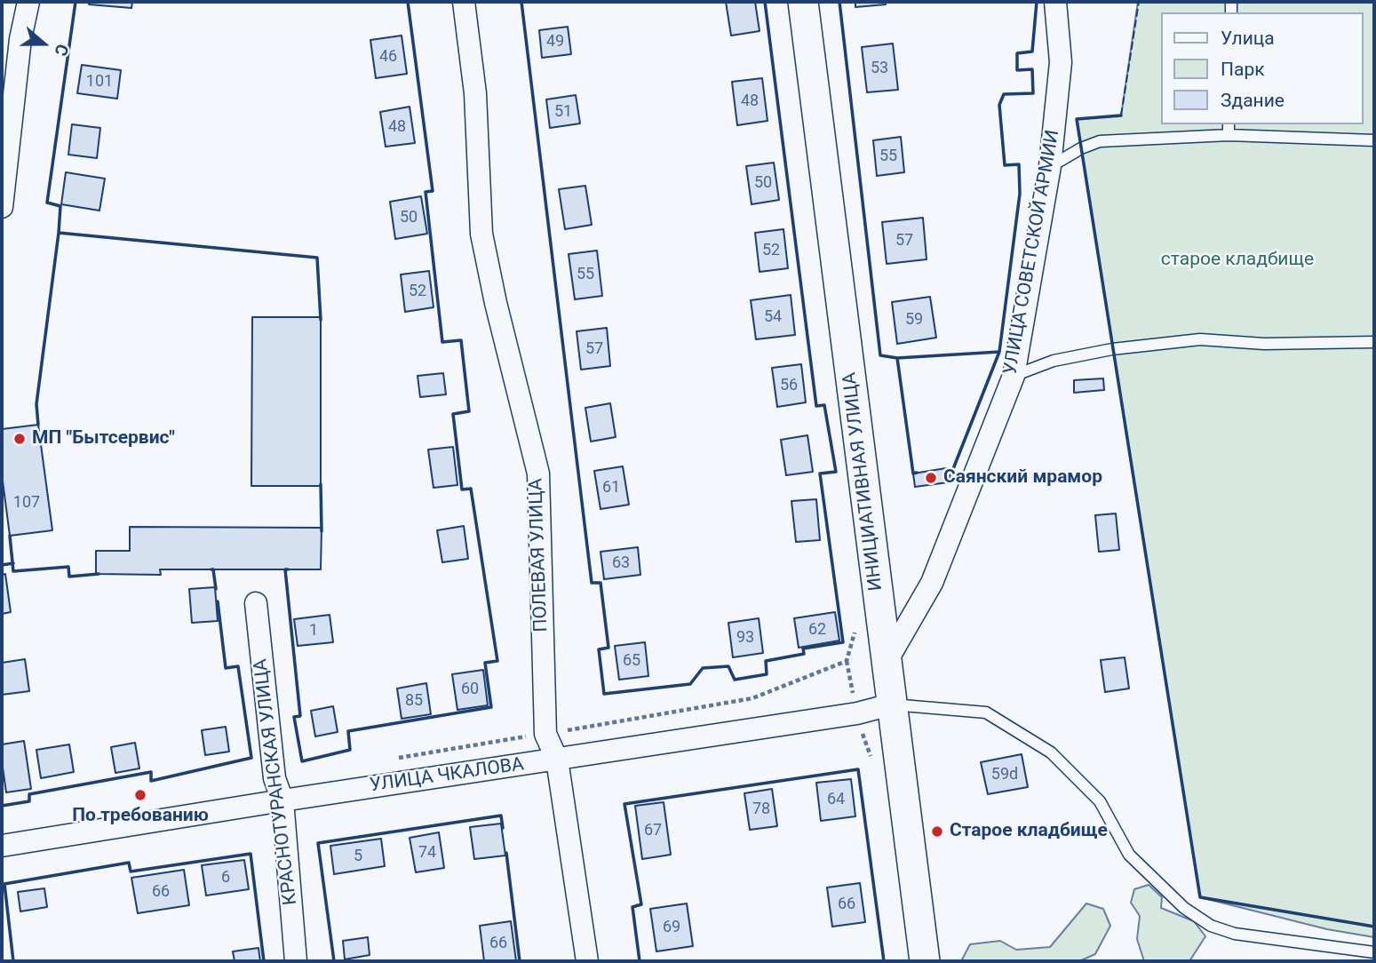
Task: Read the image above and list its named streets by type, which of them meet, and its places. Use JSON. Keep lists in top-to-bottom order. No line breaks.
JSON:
{"streets":{"street":["УЛИЦА СОВЕТСКОЙ АРМИИ","ИНИЦИАТИВНАЯ УЛИЦА","ПОЛЕВАЯ УЛИЦА","УЛИЦА ЧКАЛОВА","КРАСНОТУРАНСКАЯ УЛИЦА"]},"crossings":[["УЛИЦА СОВЕТСКОЙ АРМИИ","ИНИЦИАТИВНАЯ УЛИЦА"],["ИНИЦИАТИВНАЯ УЛИЦА","УЛИЦА ЧКАЛОВА"],["ПОЛЕВАЯ УЛИЦА","УЛИЦА ЧКАЛОВА"],["УЛИЦА ЧКАЛОВА","КРАСНОТУРАНСКАЯ УЛИЦА"]],"parks":["старое кладбище"],"places":["МП \"Бытсервис\"","Саянский мрамор","По требованию","Старое кладбище"],"house_numbers":["49","46","53","101","48","51","48","55","50","50","57","52","55","52","54","59","57","56","61","107","63","62","1","93","65","60","85","59d","64","78","67","74","5","6","66","66","69","66"],"legend":["Улица","Парк","Здание"],"north":"right"}
